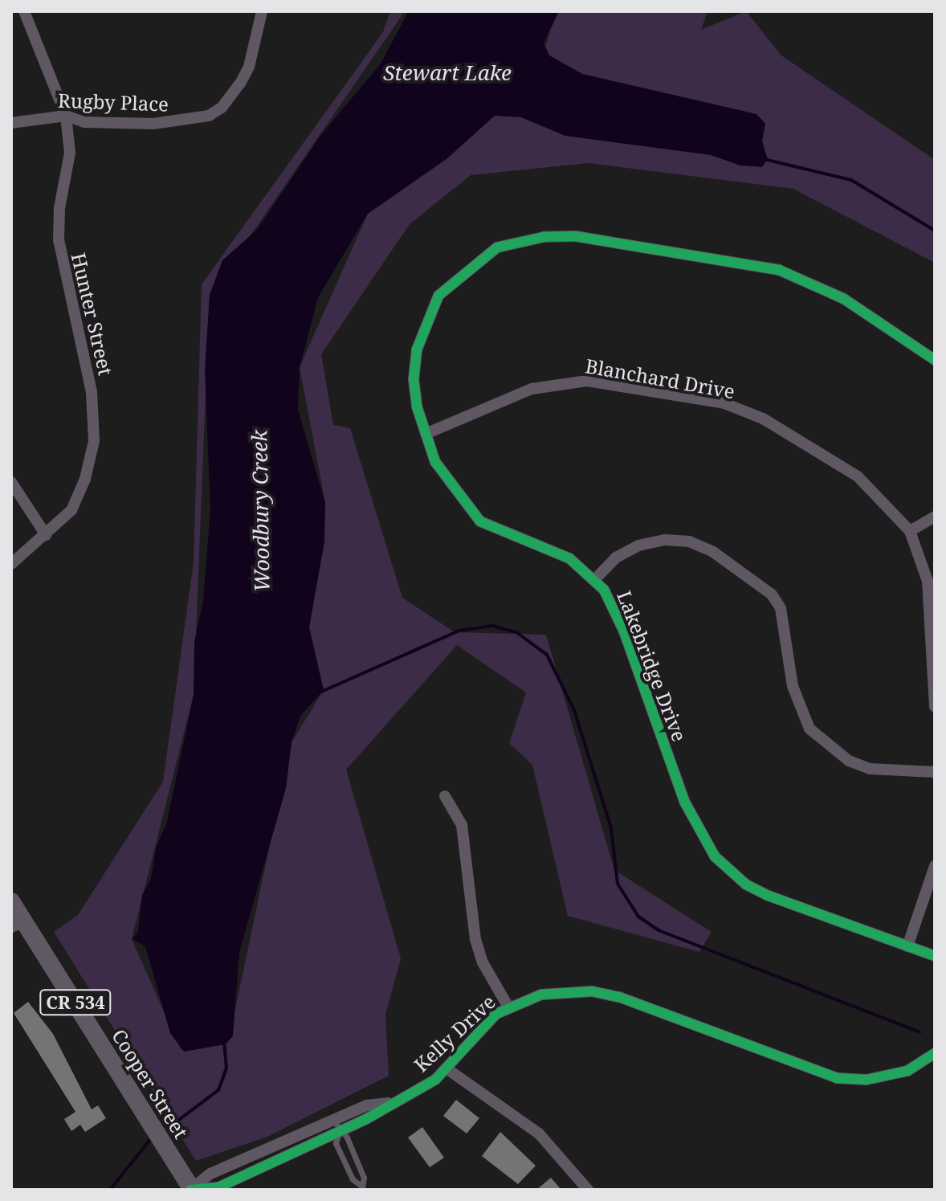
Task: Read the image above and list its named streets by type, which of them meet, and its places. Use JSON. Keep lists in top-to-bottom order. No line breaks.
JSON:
{"streets":{"main road":["CR 534","Cooper Street"],"street":["Rugby Place","Hunter Street","Blanchard Drive","Lakebridge Drive","Kelly Drive"]},"crossings":[["Rugby Place","Hunter Street"],["Blanchard Drive","Lakebridge Drive"],["Kelly Drive","Cooper Street"]],"water":["Stewart Lake","Woodbury Creek"]}
